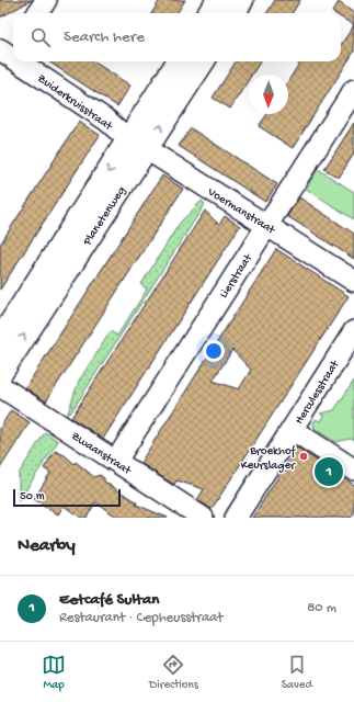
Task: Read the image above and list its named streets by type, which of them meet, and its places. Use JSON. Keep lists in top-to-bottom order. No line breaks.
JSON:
{"streets":{"main road":["Planetenweg"],"street":["Zuiderkruisstraat","Voermanstraat","Lierstraat","Herculesstraat","Zwaanstraat"]},"crossings":[["Zuiderkruisstraat","Voermanstraat"],["Zuiderkruisstraat","Planetenweg"],["Voermanstraat","Planetenweg"],["Voermanstraat","Lierstraat"],["Lierstraat","Zwaanstraat"]],"places":["Broekhof Keurslager"],"scale_bar":"50 m","north":"bottom","page":{"search":"Search here","pins":"1","scale":"50 m","heading":"Nearby","list":[{"mark":"1","name":"Eetcafé Sultan","note":"Restaurant · Cepheusstraat","value":"80 m"}],"nav":["Map","Directions","Saved"]}}
